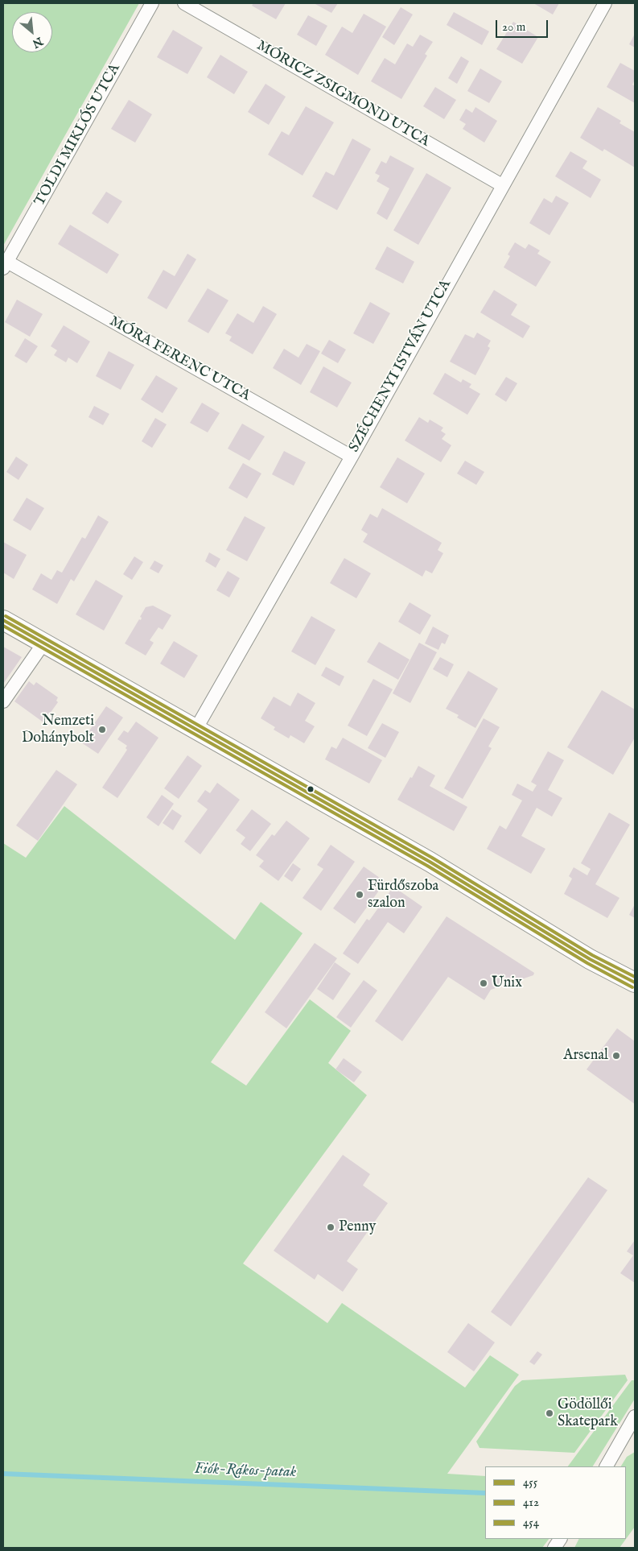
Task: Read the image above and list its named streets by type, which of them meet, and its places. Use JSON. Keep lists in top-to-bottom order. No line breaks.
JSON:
{"streets":{"street":["MÓRICZ ZSIGMOND UTCA","TOLDI MIKLÓS UTCA","MÓRA FERENC UTCA","SZÉCHENYI ISTVÁN UTCA"]},"crossings":[["MÓRICZ ZSIGMOND UTCA","SZÉCHENYI ISTVÁN UTCA"],["TOLDI MIKLÓS UTCA","MÓRA FERENC UTCA"],["MÓRA FERENC UTCA","SZÉCHENYI ISTVÁN UTCA"]],"water":["Fiók-Rákos-patak"],"places":["Nemzeti Dohánybolt","Fürdőszoba szalon","Unix","Arsenal","Penny","Gödöllői Skatepark"],"lines":["transit line 454","transit line 455","transit line 412"],"legend":["455","412","454"],"scale_bar":"20 m","north":"bottom right"}
